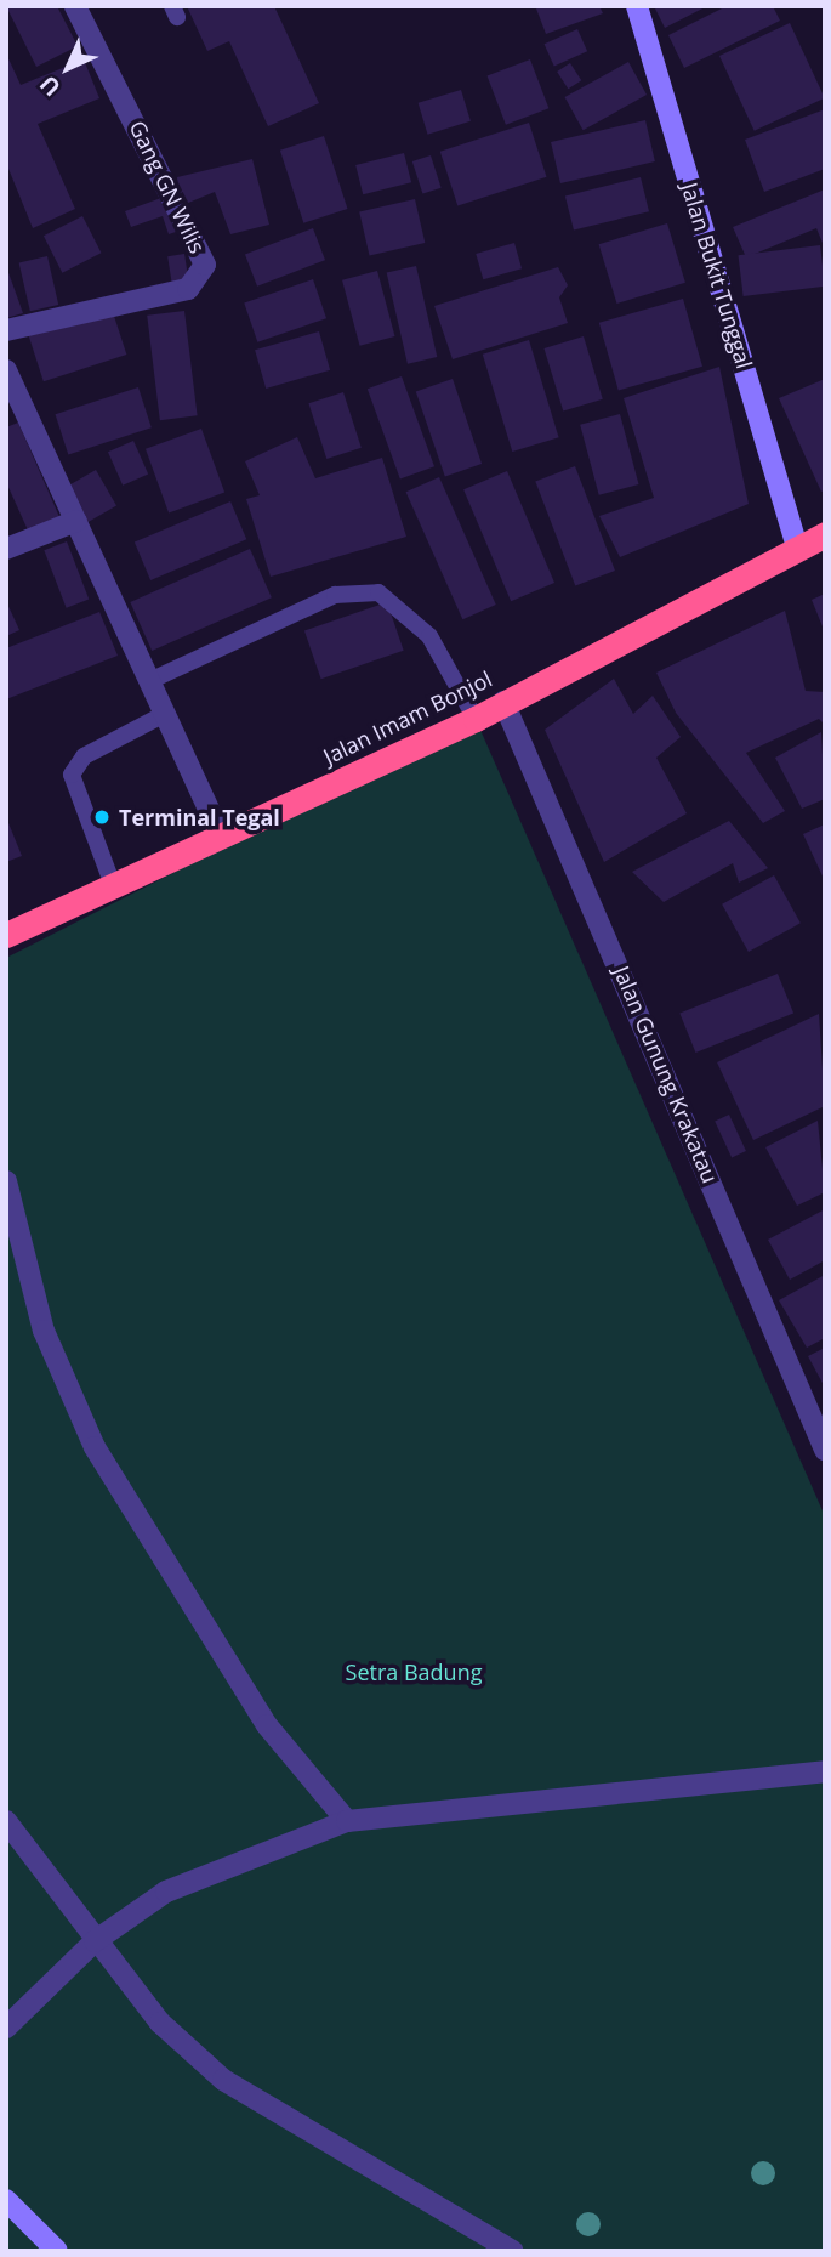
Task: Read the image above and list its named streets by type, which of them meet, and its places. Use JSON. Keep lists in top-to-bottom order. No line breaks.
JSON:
{"streets":{"highway":["Jalan Imam Bonjol"],"street":["Gang GN Wilis","Jalan Bukit Tunggal","Jalan Gunung Krakatau"]},"crossings":[["Jalan Bukit Tunggal","Jalan Imam Bonjol"],["Jalan Imam Bonjol","Jalan Gunung Krakatau"]],"parks":["Setra Badung"],"places":["Terminal Tegal"],"north":"bottom left"}
